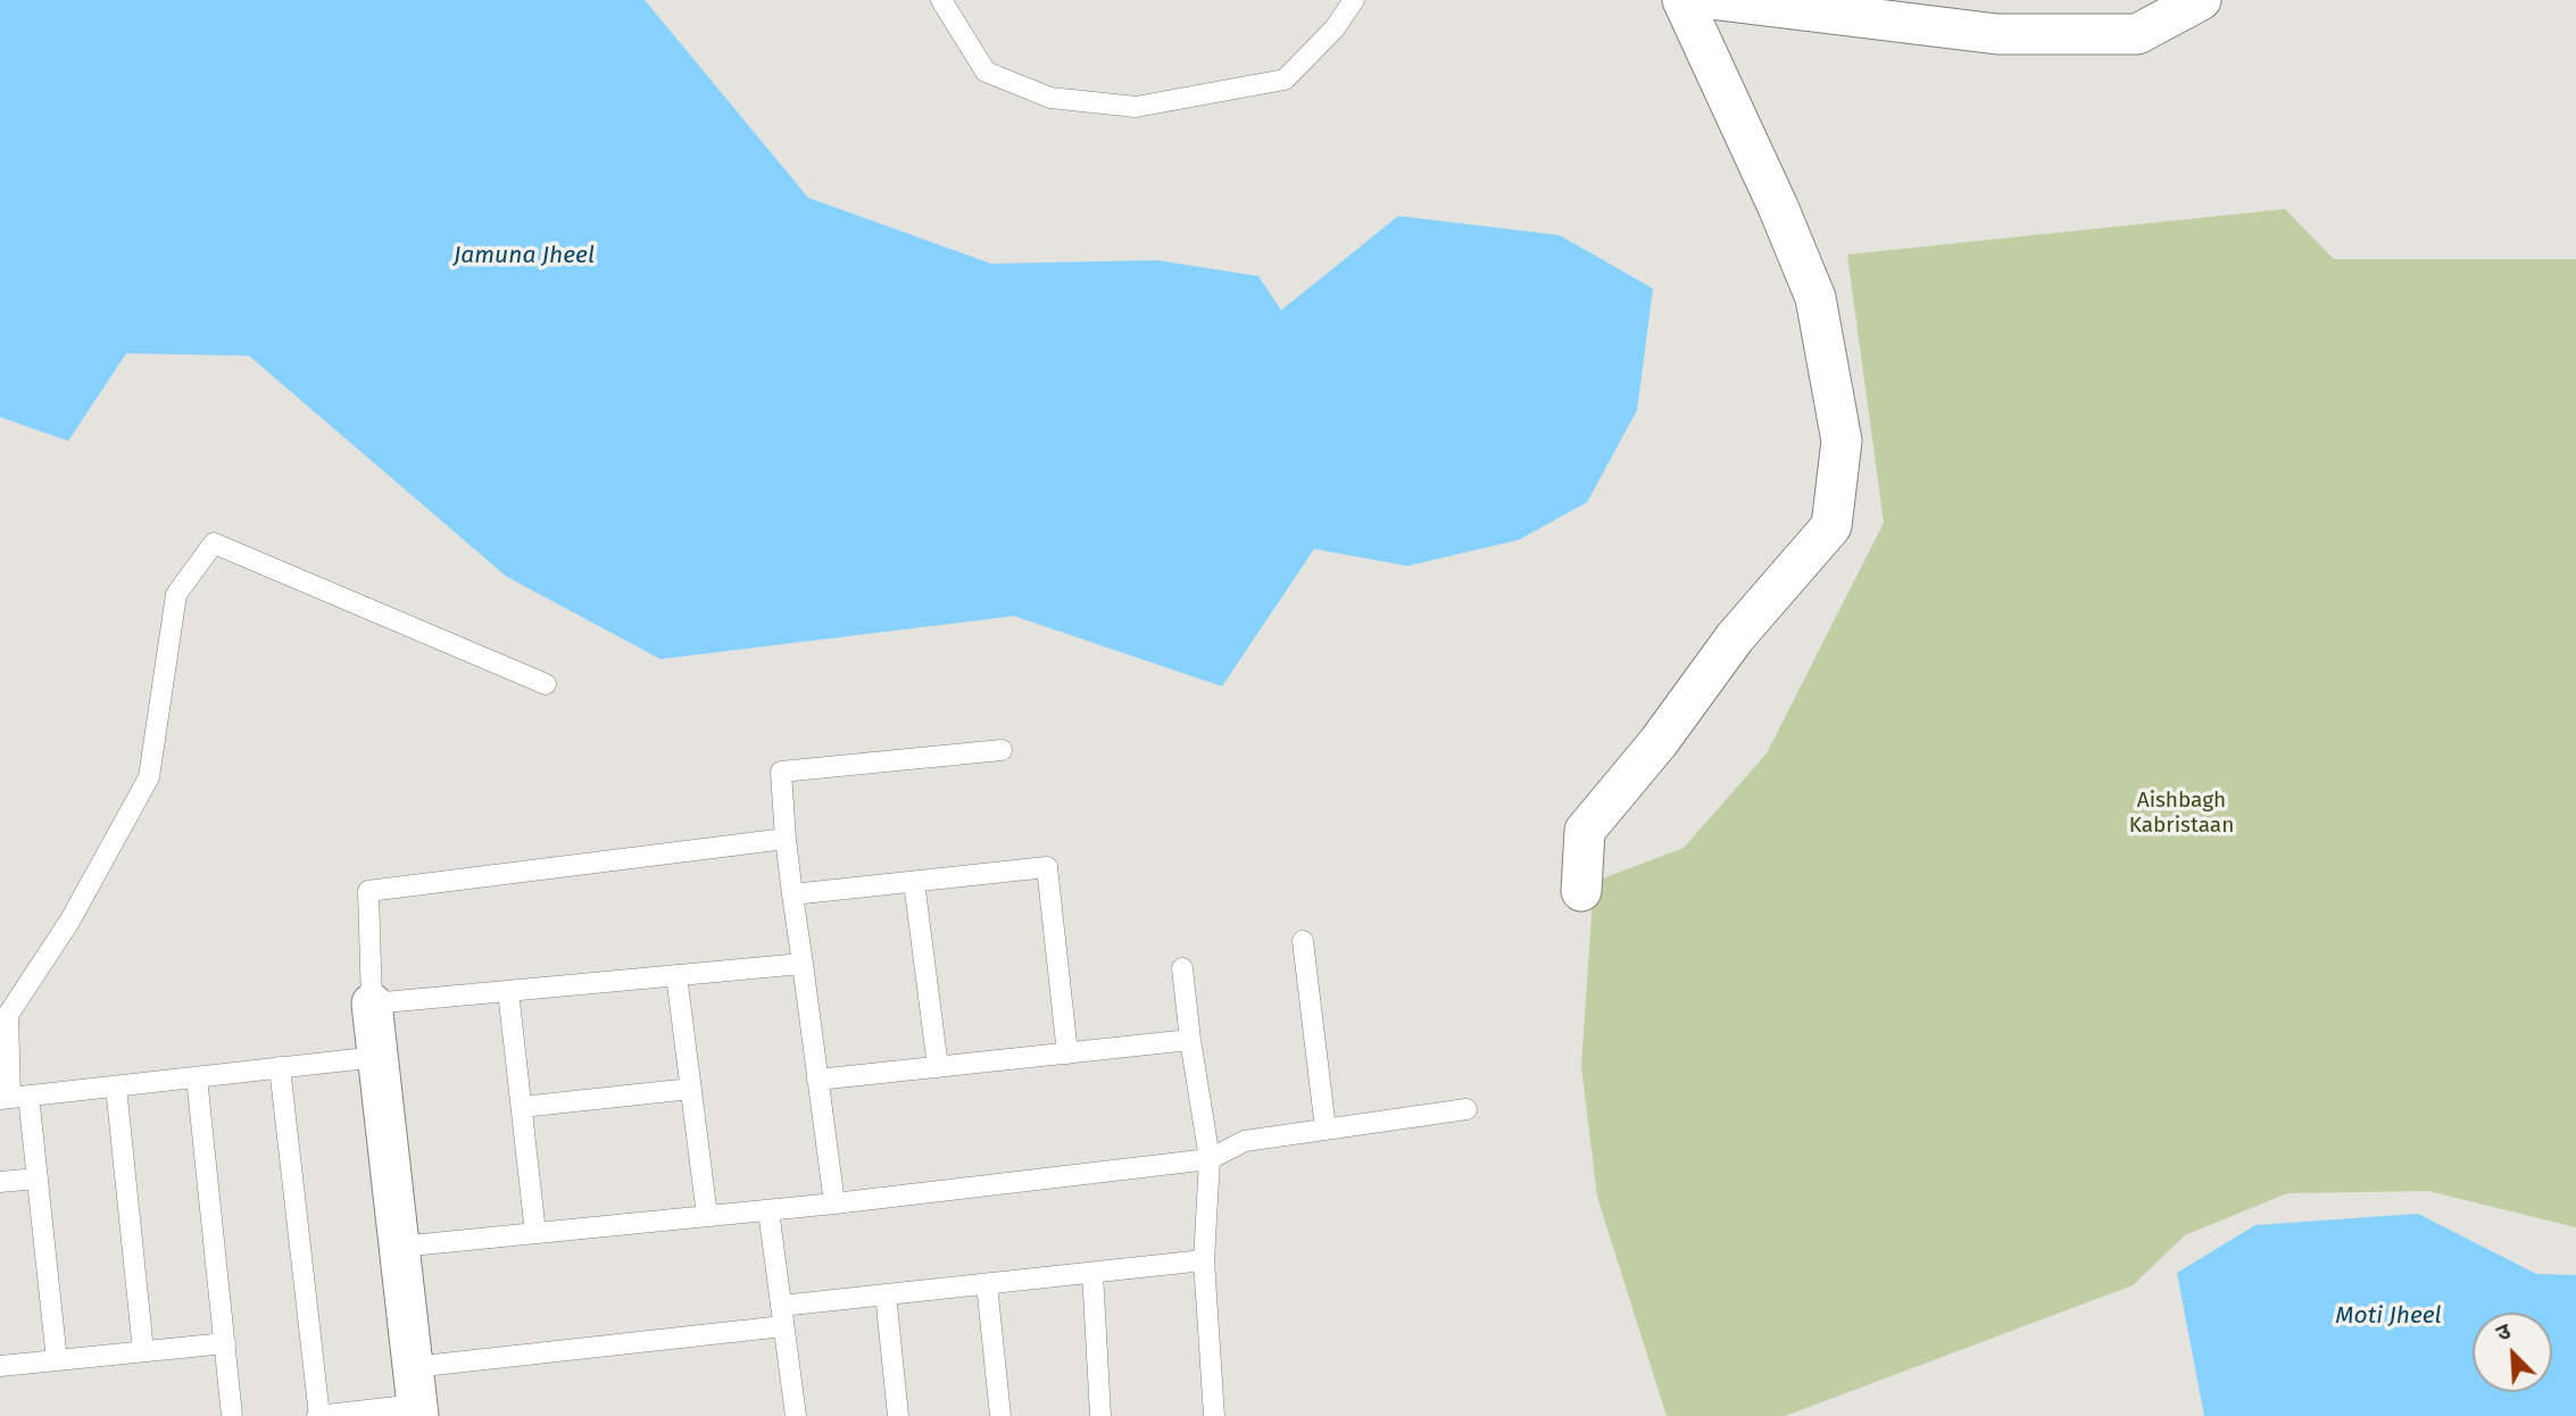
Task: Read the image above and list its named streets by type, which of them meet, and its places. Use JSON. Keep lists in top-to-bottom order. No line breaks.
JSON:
{"water":["Jamuna Jheel","Moti Jheel"],"parks":["Aishbagh Kabristaan"],"north":"top left"}
